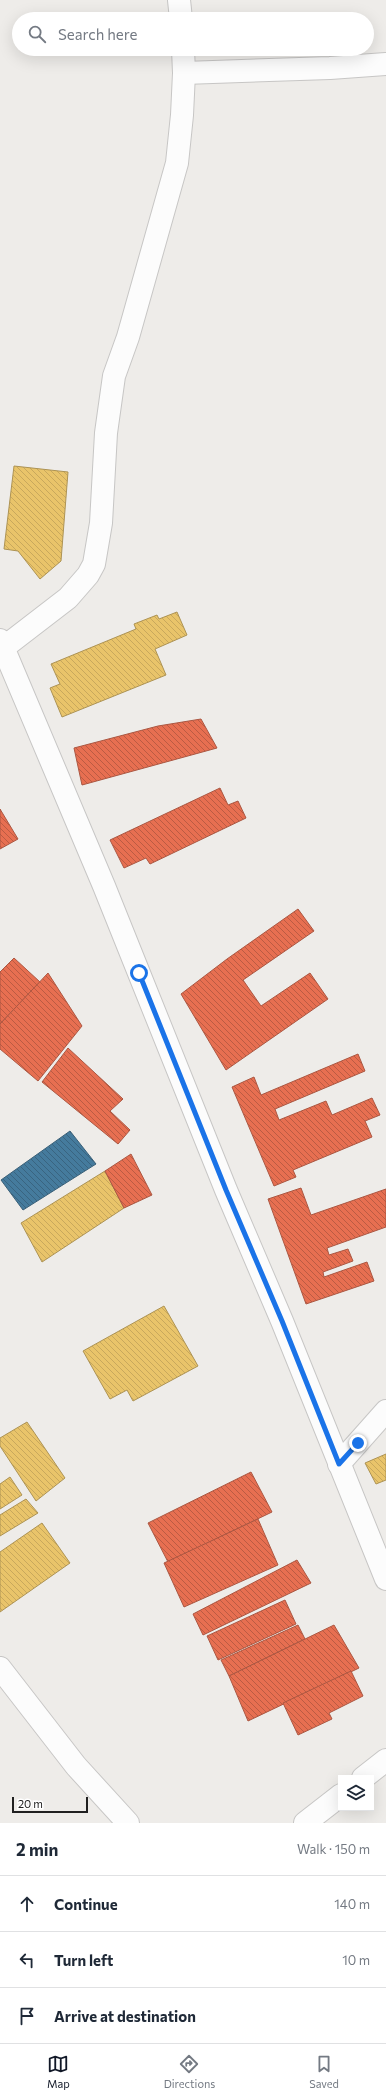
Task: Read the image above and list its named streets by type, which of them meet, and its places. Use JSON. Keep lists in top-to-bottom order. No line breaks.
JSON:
{"scale_bar":"20 m","page":{"search":"Search here","scale":"20 m","heading":["2 min","Walk · 150 m"],"list":[["Continue","140 m"],["Turn left","10 m"],"Arrive at destination"],"nav":["Map","Directions","Saved"]}}
